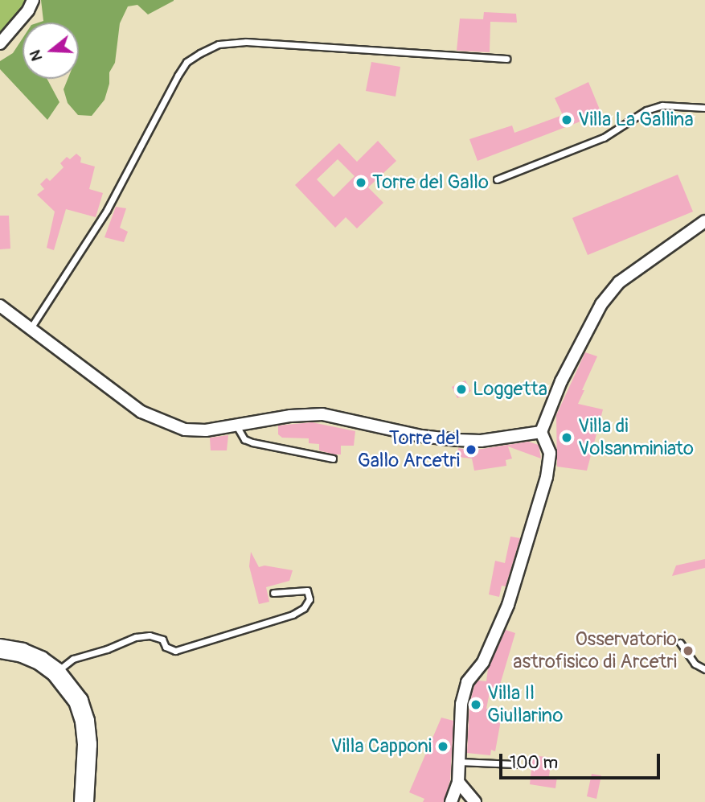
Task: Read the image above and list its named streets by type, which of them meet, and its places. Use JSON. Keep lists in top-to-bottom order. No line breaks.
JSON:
{"places":["Villa La Gallina","Torre del Gallo","Loggetta","Villa di Volsanminiato","Torre del Gallo Arcetri","Osservatorio astrofisico di Arcetri","Villa Il Giullarino","Villa Capponi"],"scale_bar":"100 m","north":"left"}
